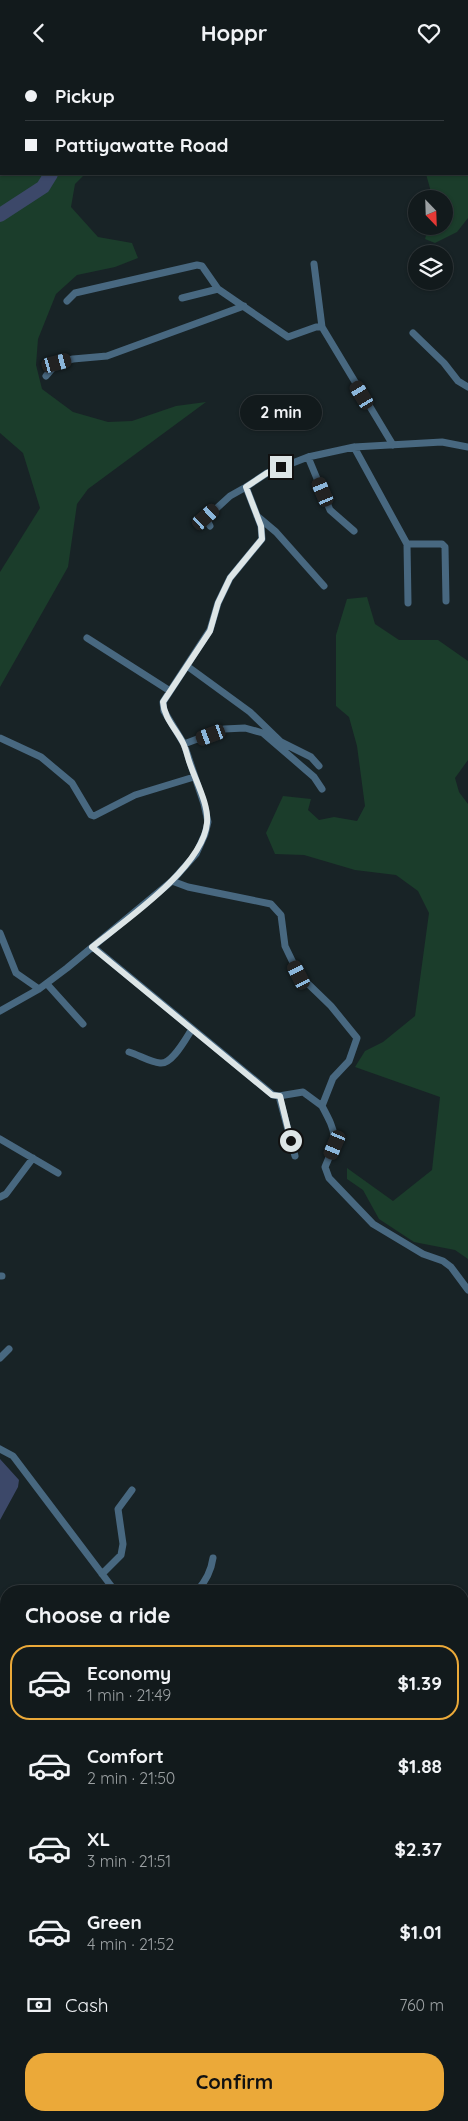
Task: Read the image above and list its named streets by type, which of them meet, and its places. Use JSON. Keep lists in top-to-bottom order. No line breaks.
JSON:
{"north":"bottom right","page":{"header":"Hoppr","banner":["Pickup","Pattiyawatte Road"],"bubble":"2 min","heading":"Choose a ride","list":[{"name":"Economy","note":"1 min · 21:49","value":"$1.39"},{"name":"Comfort","note":"2 min · 21:50","value":"$1.88"},{"name":"XL","note":"3 min · 21:51","value":"$2.37"},{"name":"Green","note":"4 min · 21:52","value":"$1.01"}],"pay":["Cash","760 m"],"buttons":"Confirm"}}
